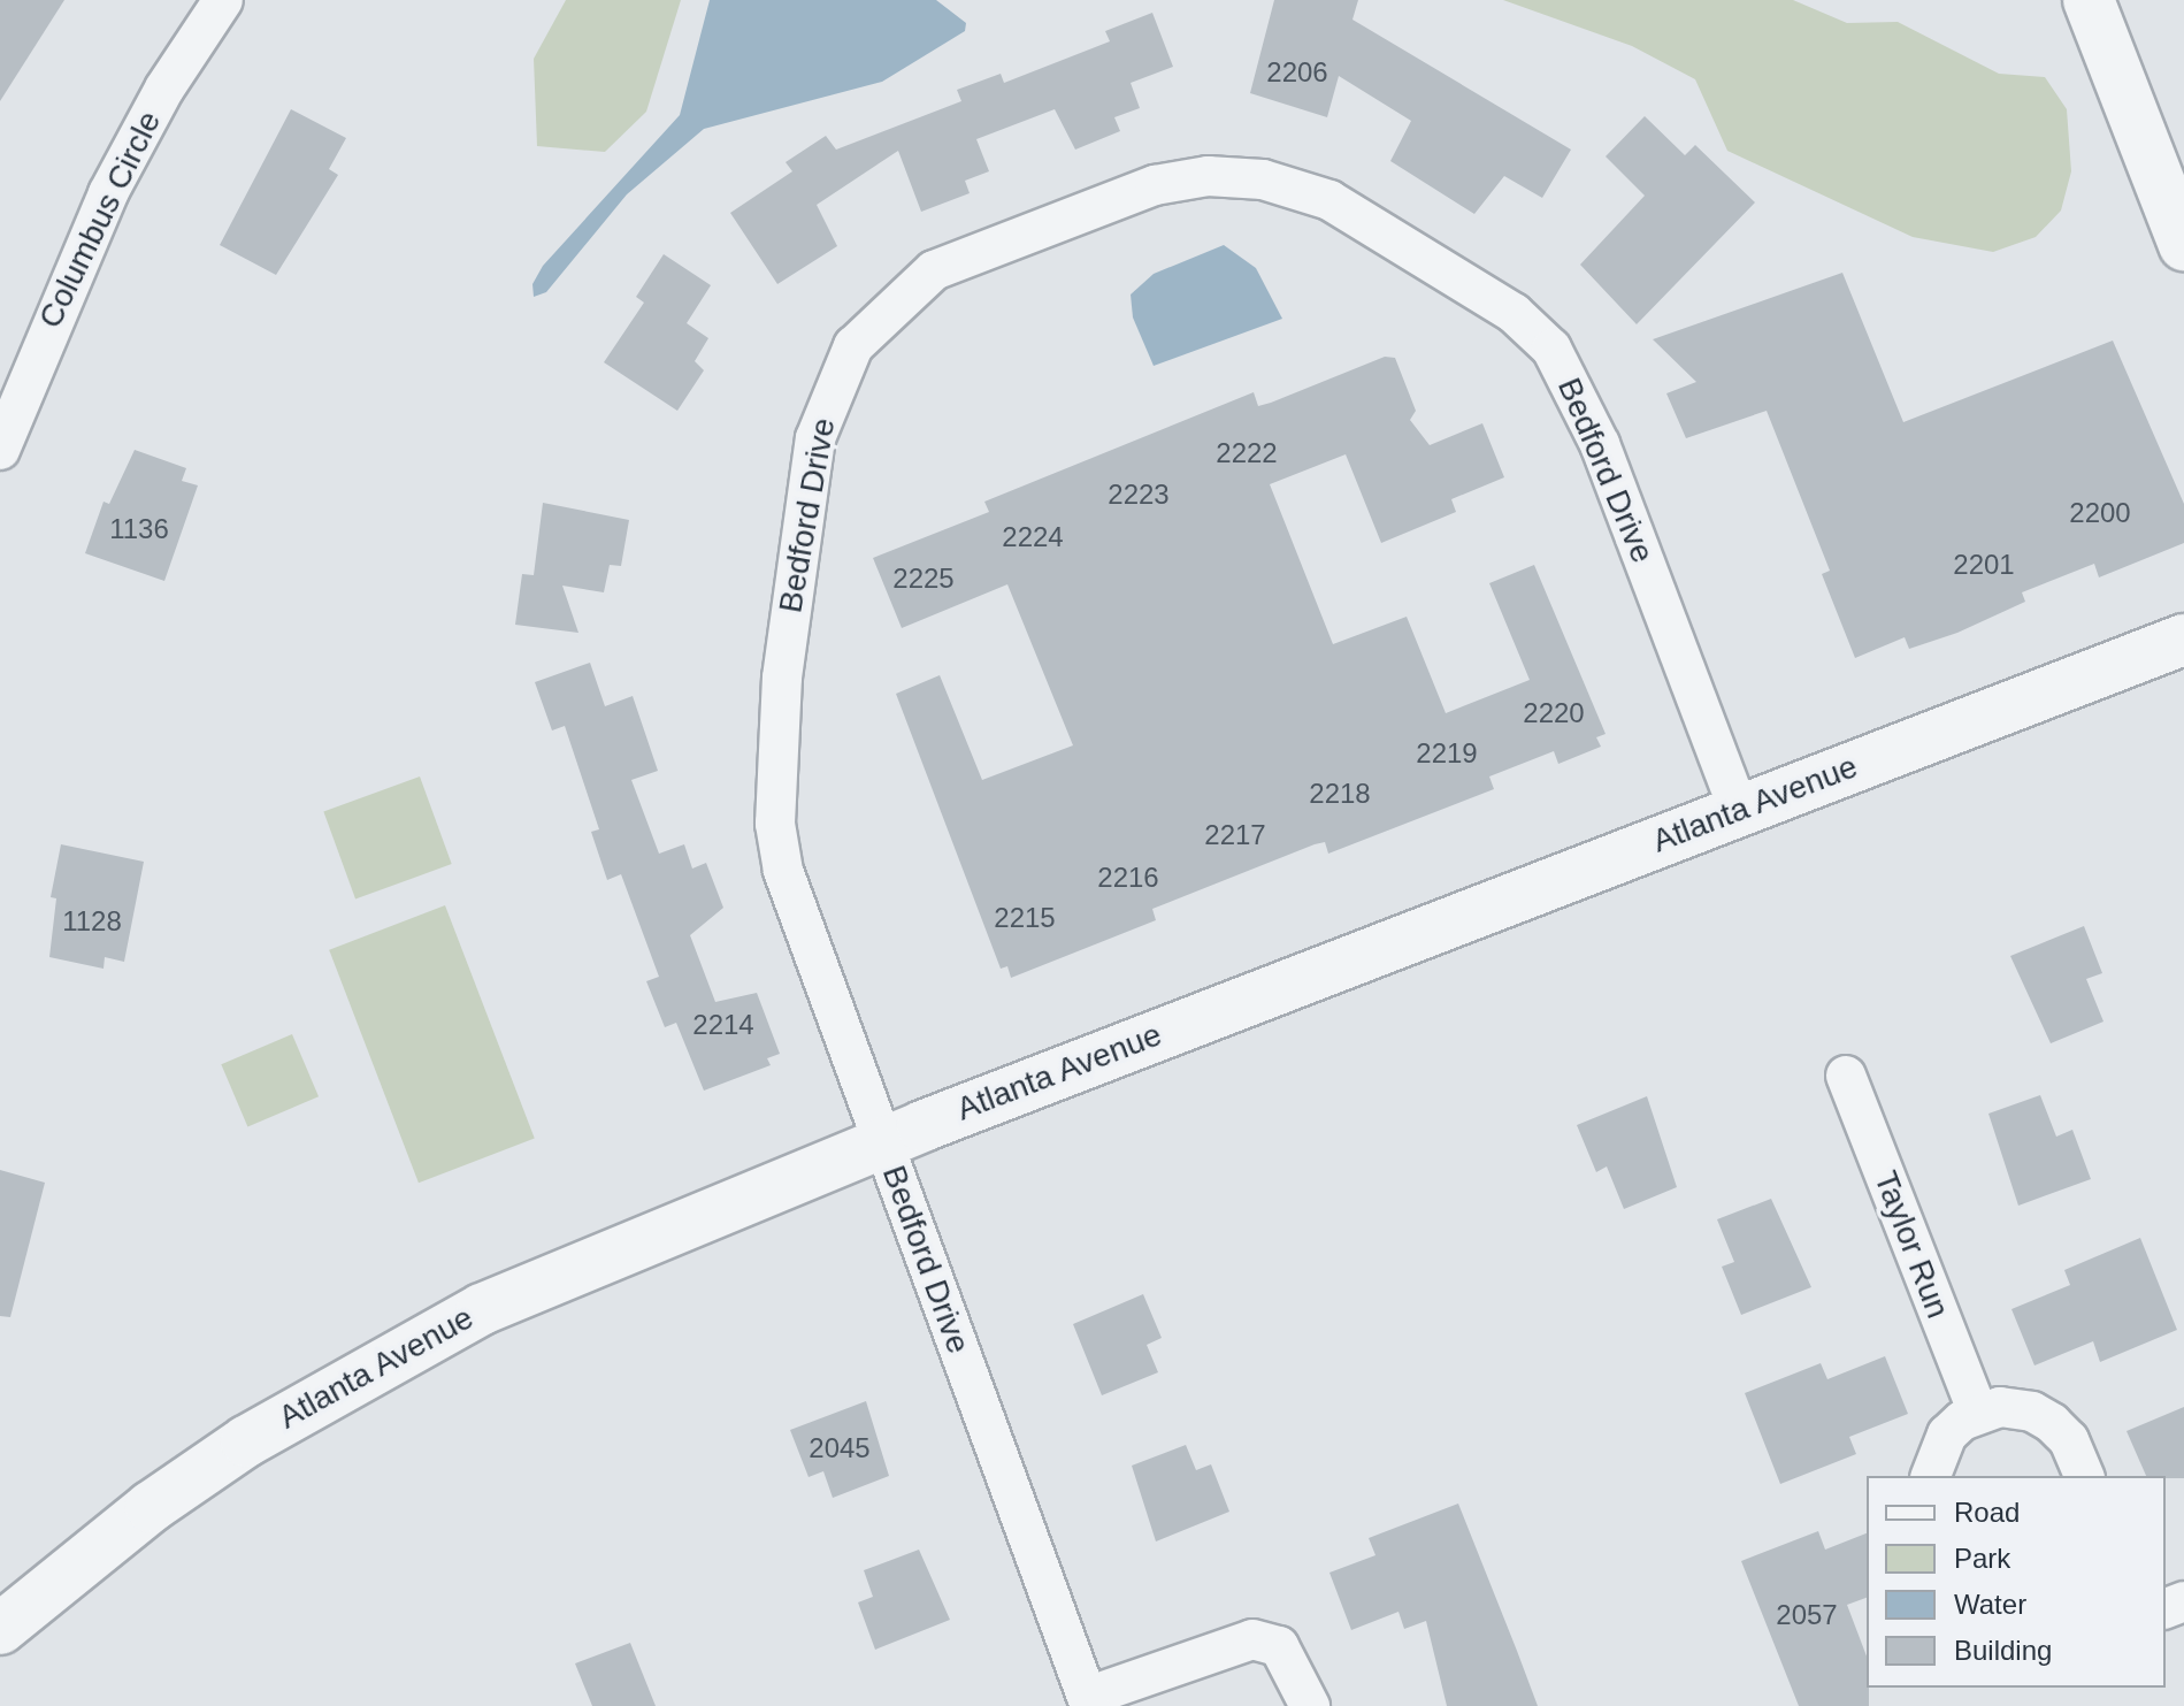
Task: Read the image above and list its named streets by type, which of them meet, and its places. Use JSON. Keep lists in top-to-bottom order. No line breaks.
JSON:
{"streets":{"street":["Columbus Circle","Bedford Drive","Atlanta Avenue","Taylor Run"]},"crossings":[["Bedford Drive","Atlanta Avenue"]],"house_numbers":["2206","2222","2223","2200","1136","2224","2201","2225","2220","2219","2218","2217","2216","2215","1128","2214","2045","2057"],"legend":["Road","Park","Water","Building"]}
